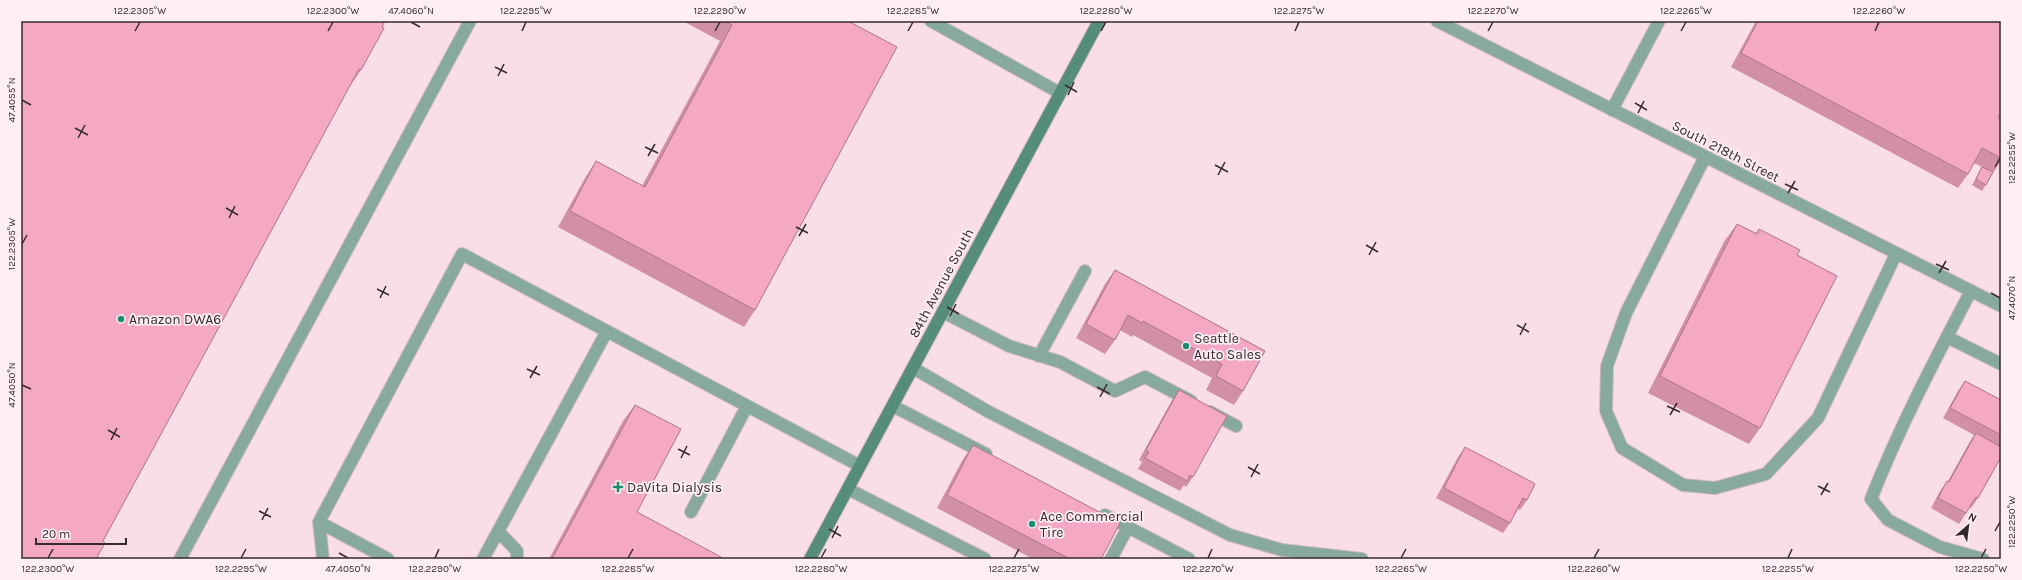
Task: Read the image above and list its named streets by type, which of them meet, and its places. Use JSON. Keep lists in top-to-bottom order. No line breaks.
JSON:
{"streets":{"main road":["84th Avenue South"],"street":["South 218th Street"]},"places":{"other":["Amazon DWA6","Seattle Auto Sales","Ace Commercial Tire"],"health":["DaVita Dialysis"]},"scale_bar":"20 m","north":"top right","coordinates":["122.2305°W","122.2300°W","47.4060°N","122.2295°W","122.2290°W","122.2285°W","122.2280°W","122.2275°W","122.2270°W","122.2265°W","122.2260°W","47.4055°N","122.2255°W","47.4070°N","47.4050°N","122.2250°W"]}
